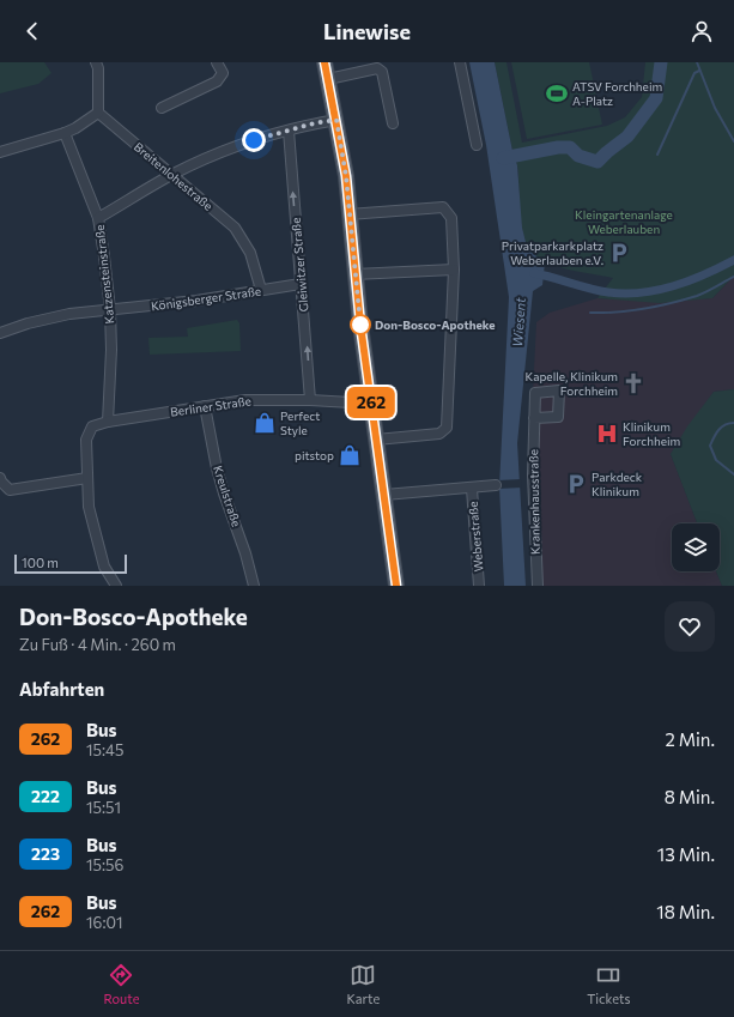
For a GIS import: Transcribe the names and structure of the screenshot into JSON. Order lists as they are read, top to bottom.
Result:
{
  "streets": {
    "street": [
      "Breitenlohestraße",
      "Gleiwitzer Straße",
      "Katzensteinstraße",
      "Königsberger Straße",
      "Berliner Straße",
      "Kreulstraße",
      "Krankenhausstraße",
      "Weberstraße"
    ]
  },
  "crossings": [
    ["Breitenlohestraße", "Königsberger Straße"],
    ["Gleiwitzer Straße", "Königsberger Straße"],
    ["Gleiwitzer Straße", "Berliner Straße"],
    ["Katzensteinstraße", "Königsberger Straße"],
    ["Katzensteinstraße", "Berliner Straße"],
    ["Berliner Straße", "Kreulstraße"]
  ],
  "one_way": ["Gleiwitzer Straße"],
  "water": ["Wiesent"],
  "parks": ["Kleingartenanlage Weberlauben"],
  "places": {
    "sports": ["ATSV Forchheim A-Platz"],
    "parking": ["Privatparkarkplatz Weberlauben e.V.", "Parkdeck Klinikum"],
    "other": ["Don-Bosco-Apotheke"],
    "church": ["Kapelle, Klinikum Forchheim"],
    "shop": ["Perfect Style", "pitstop"],
    "hospital": ["Klinikum Forchheim"]
  },
  "lines": ["bus line 262"],
  "scale_bar": "100 m",
  "page": {
    "header": "Linewise",
    "on_map": "262",
    "scale": "100 m",
    "heading": [
      ["Don-Bosco-Apotheke", "Zu Fuß · 4 Min. · 260 m"],
      "Abfahrten"
    ],
    "list": [
      {
        "mark": "262",
        "name": "Bus",
        "note": "15:45",
        "value": "2 Min."
      },
      {
        "mark": "222",
        "name": "Bus",
        "note": "15:51",
        "value": "8 Min."
      },
      {
        "mark": "223",
        "name": "Bus",
        "note": "15:56",
        "value": "13 Min."
      },
      {
        "mark": "262",
        "name": "Bus",
        "note": "16:01",
        "value": "18 Min."
      }
    ],
    "tabs": ["Route", "Karte", "Tickets"]
  }
}
